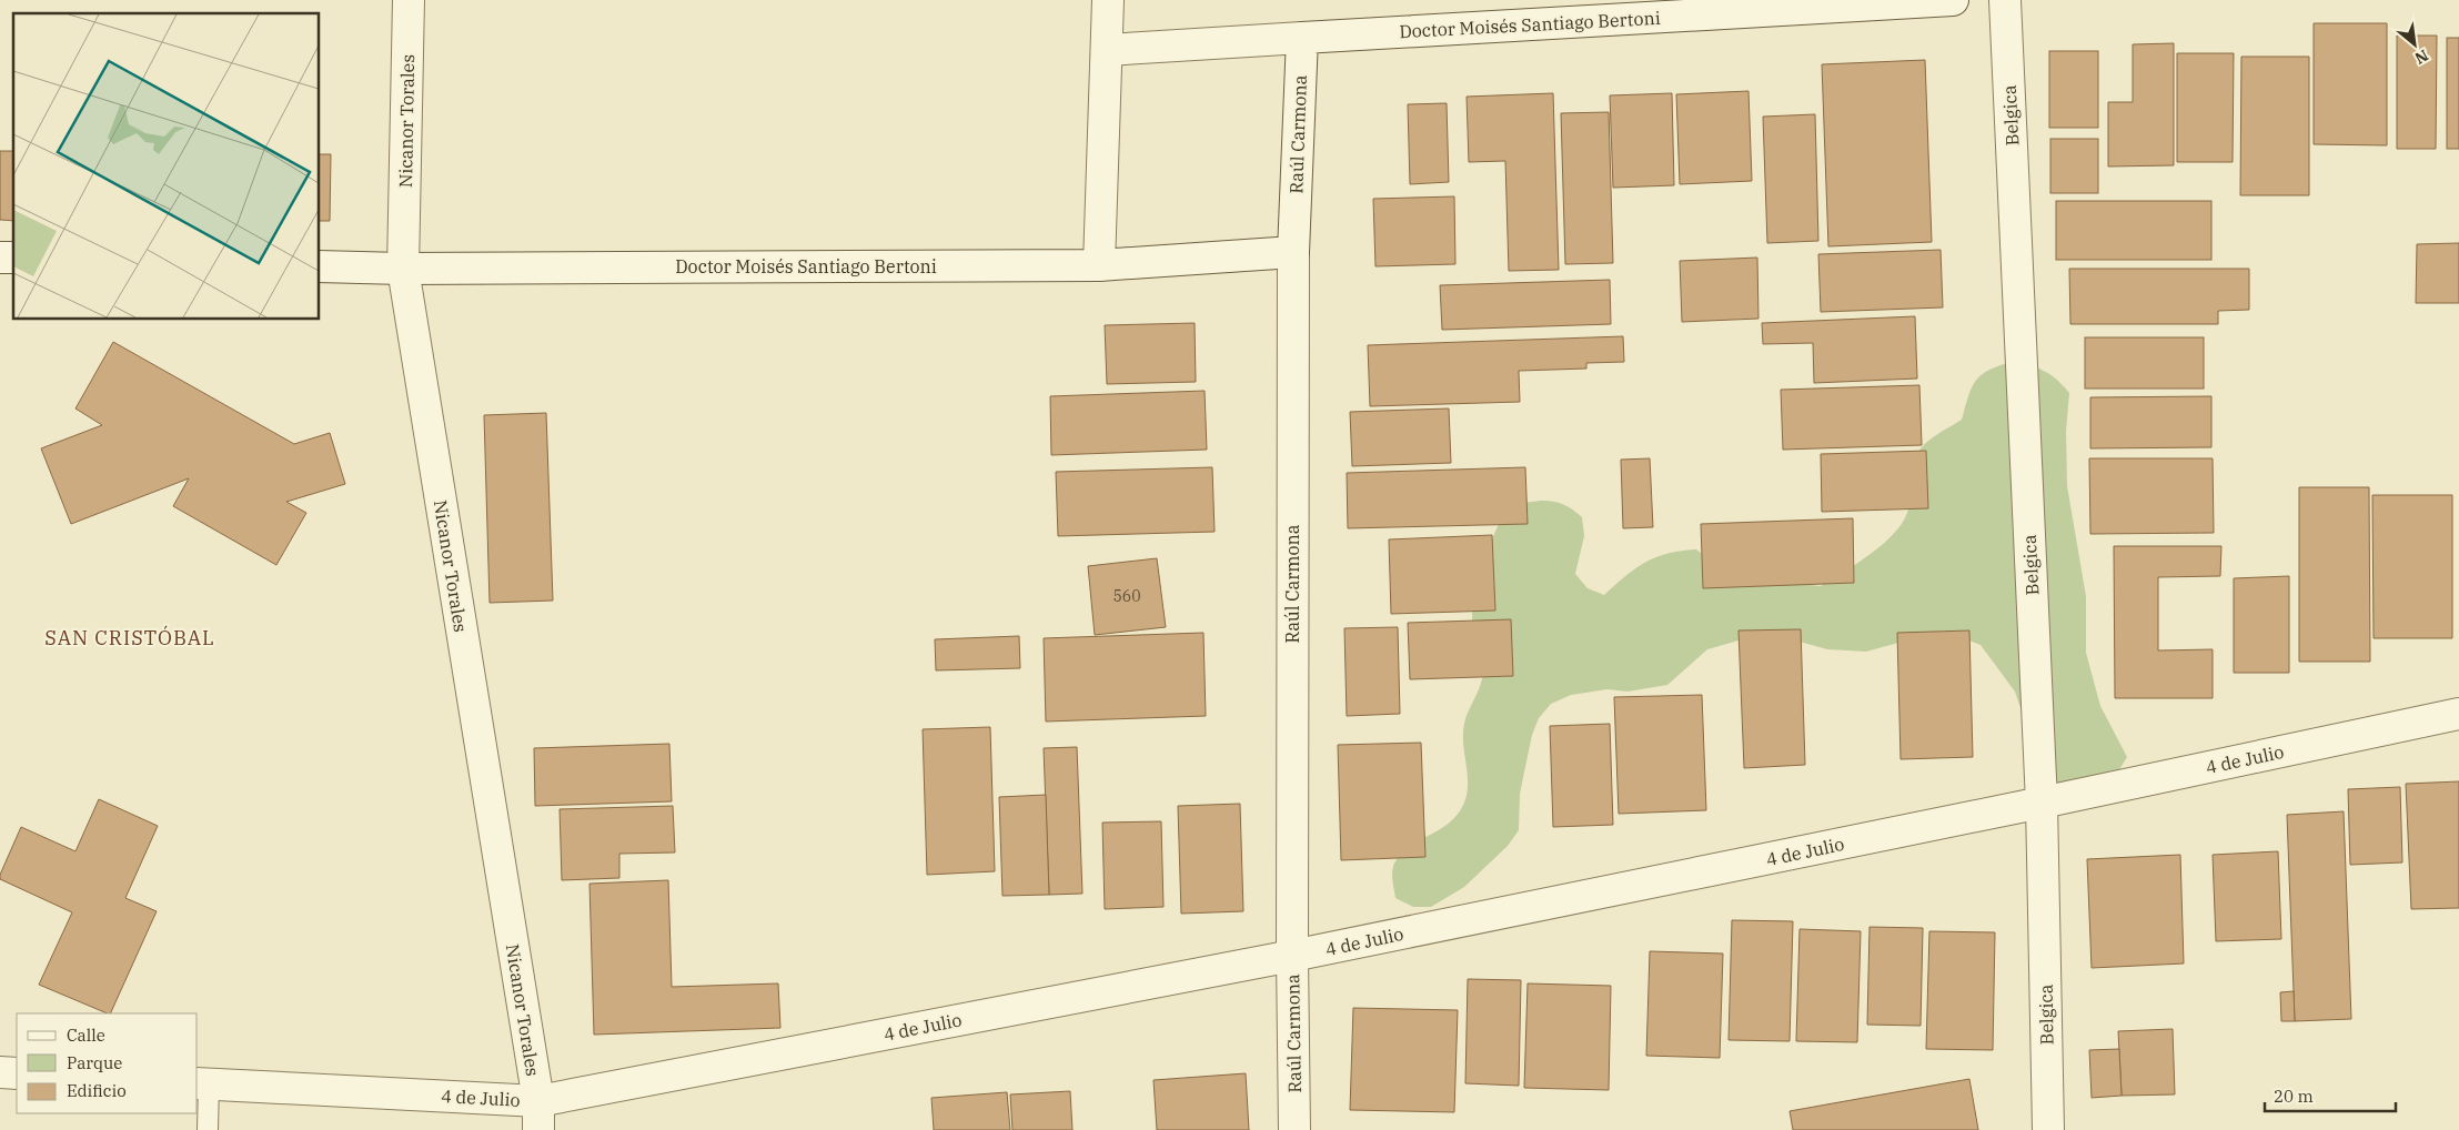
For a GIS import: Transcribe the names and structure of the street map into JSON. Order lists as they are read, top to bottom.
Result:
{
  "streets": {
    "street": [
      "Doctor Moisés Santiago Bertoni",
      "Belgica",
      "Nicanor Torales",
      "Raúl Carmona",
      "4 de Julio"
    ]
  },
  "crossings": [
    ["Doctor Moisés Santiago Bertoni", "Nicanor Torales"],
    ["Doctor Moisés Santiago Bertoni", "Raúl Carmona"],
    ["Belgica", "4 de Julio"],
    ["Nicanor Torales", "4 de Julio"],
    ["Raúl Carmona", "4 de Julio"]
  ],
  "districts": ["SAN CRISTÓBAL"],
  "house_numbers": ["560"],
  "legend": ["Calle", "Parque", "Edificio"],
  "scale_bar": "20 m",
  "north": "bottom right"
}
